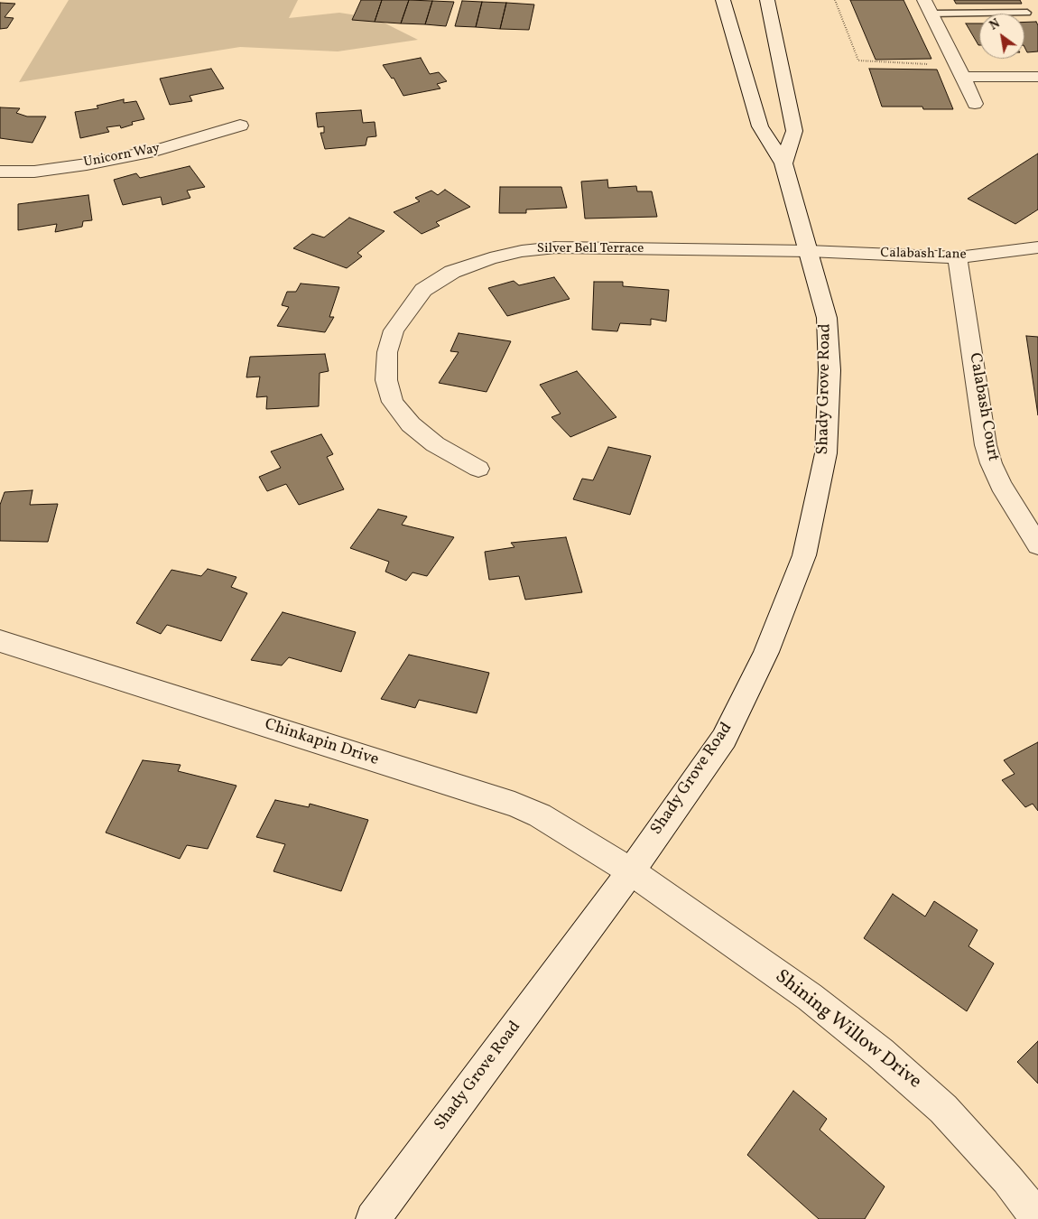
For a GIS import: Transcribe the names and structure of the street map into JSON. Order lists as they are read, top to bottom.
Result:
{
  "streets": {
    "street": [
      "Unicorn Way",
      "Silver Bell Terrace",
      "Calabash Lane",
      "Shady Grove Road",
      "Calabash Court",
      "Chinkapin Drive",
      "Shining Willow Drive"
    ]
  },
  "crossings": [
    ["Silver Bell Terrace", "Calabash Lane"],
    ["Silver Bell Terrace", "Shady Grove Road"],
    ["Calabash Lane", "Shady Grove Road"],
    ["Calabash Lane", "Calabash Court"],
    ["Shady Grove Road", "Chinkapin Drive"],
    ["Shady Grove Road", "Shining Willow Drive"],
    ["Chinkapin Drive", "Shining Willow Drive"]
  ],
  "north": "top left"
}
